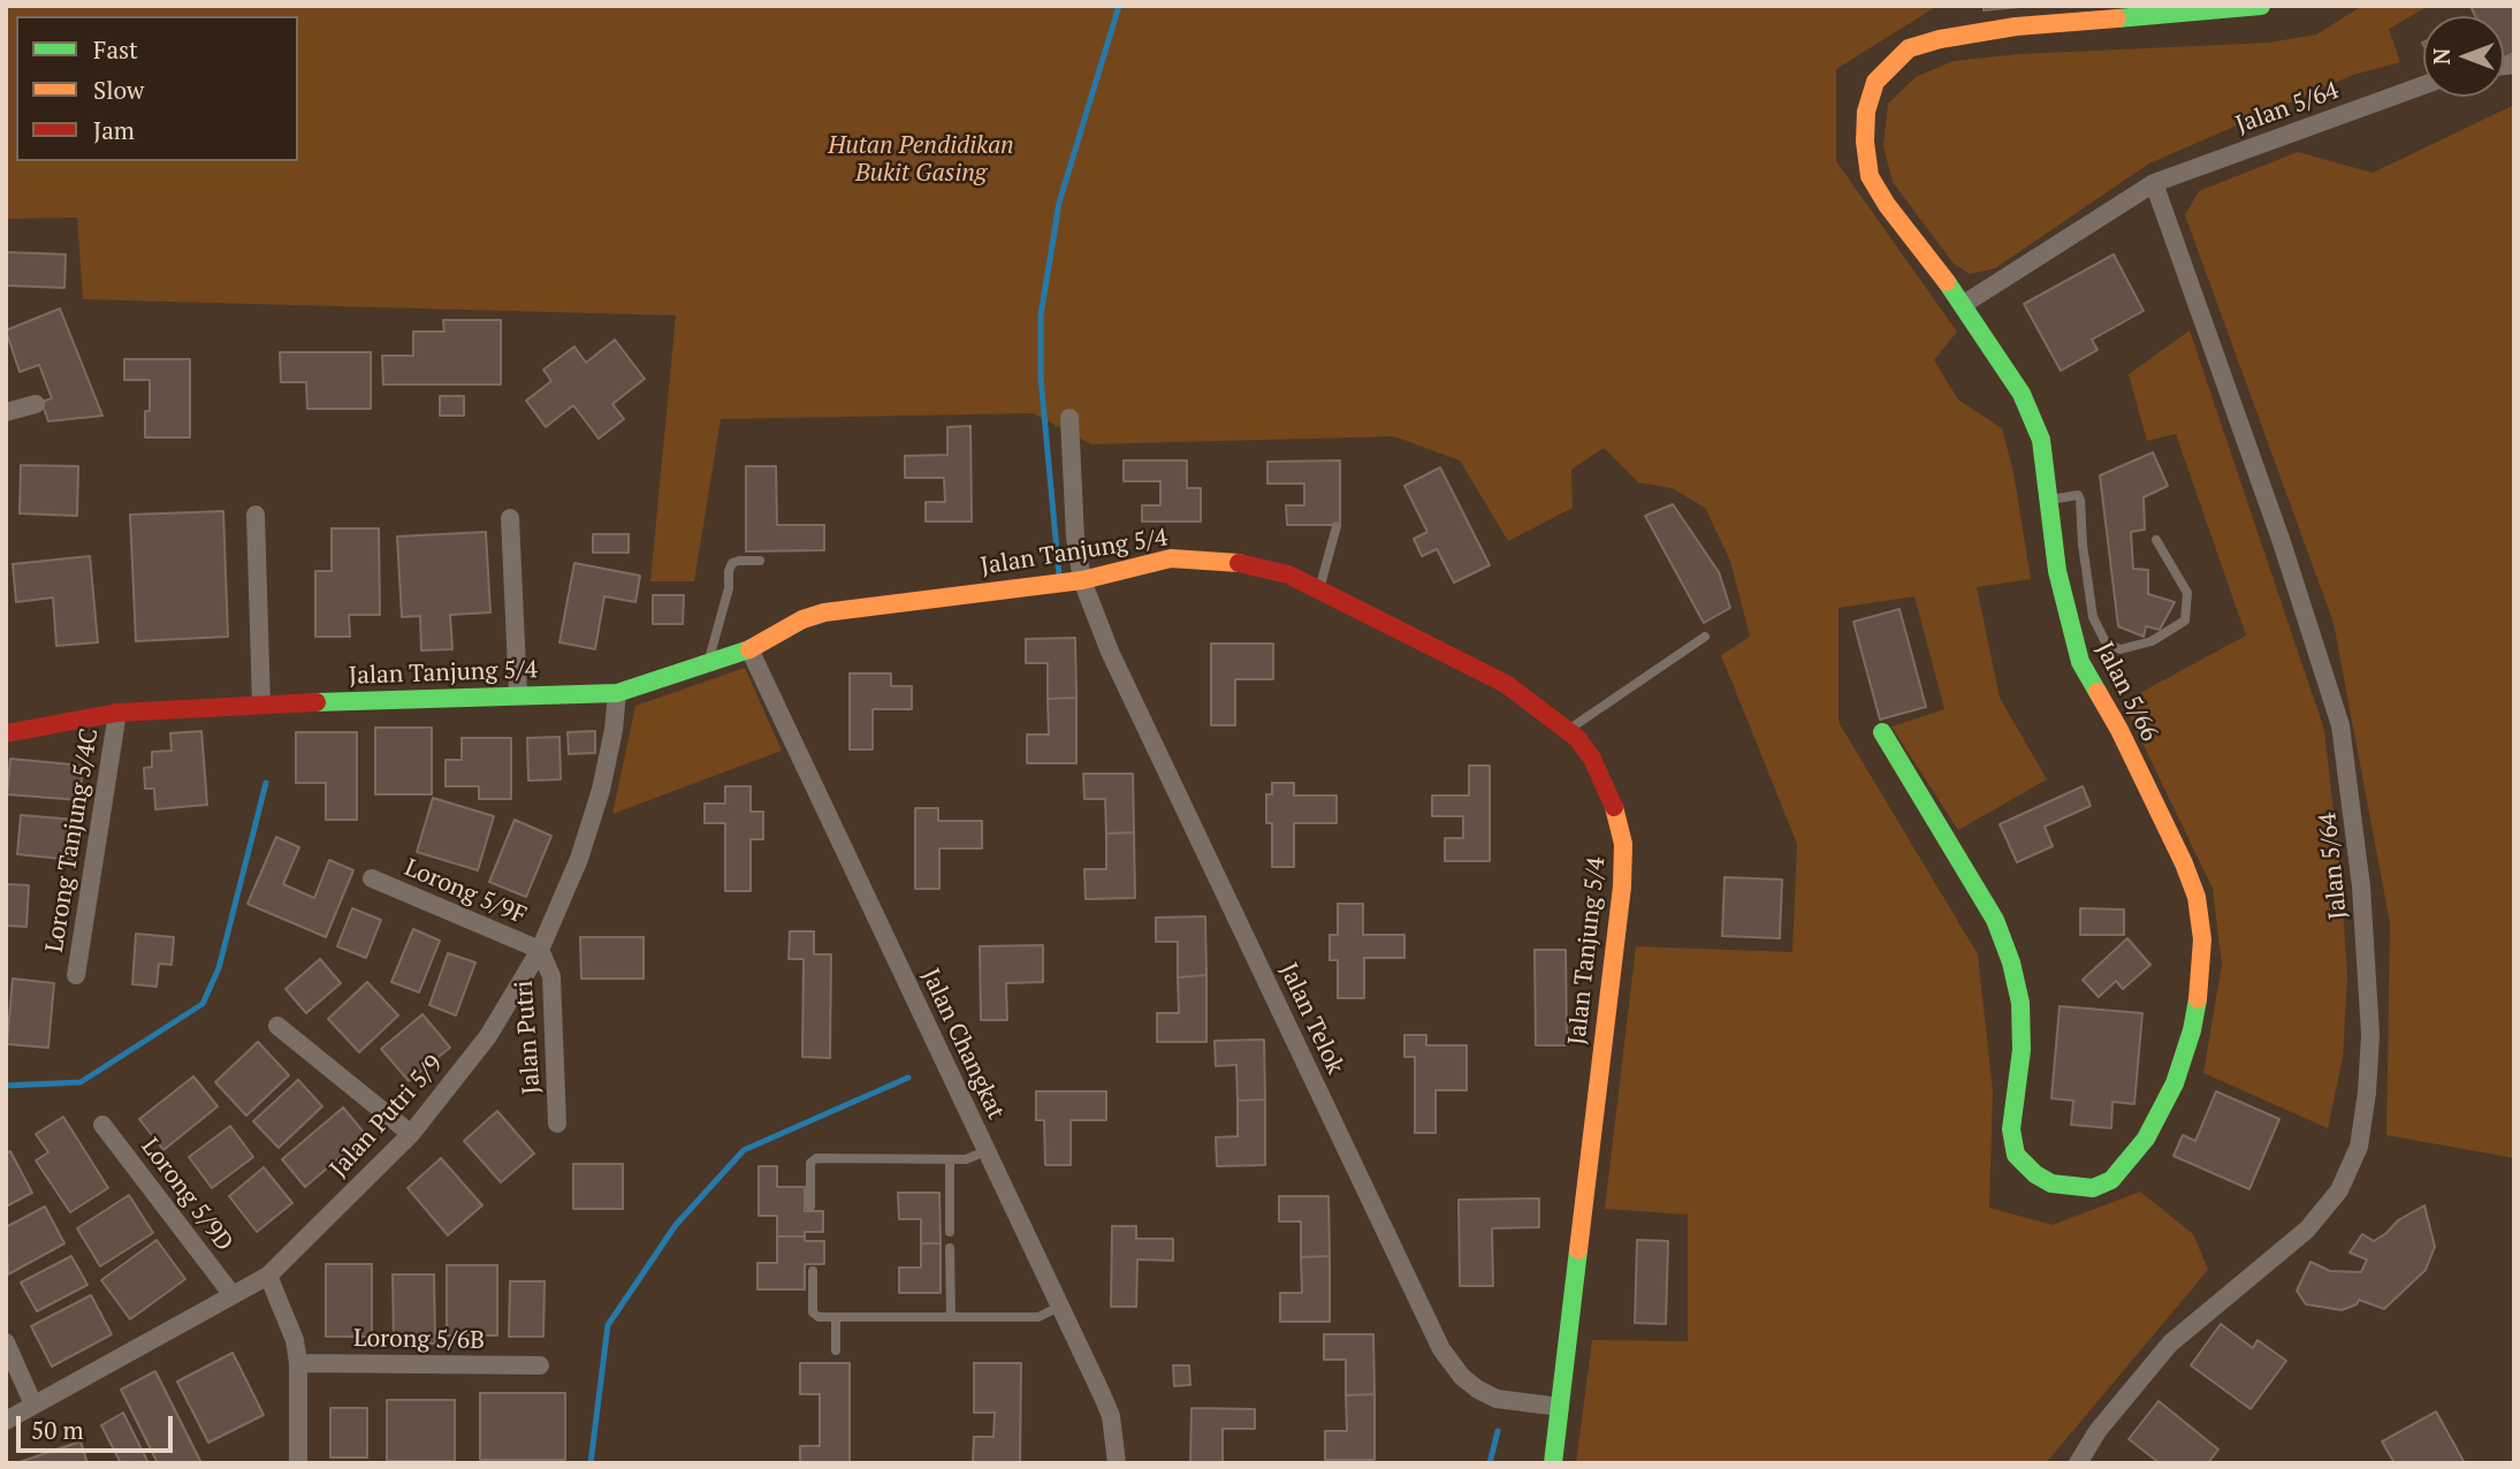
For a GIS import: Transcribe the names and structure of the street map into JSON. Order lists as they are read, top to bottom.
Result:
{
  "streets": {
    "street": [
      "Jalan 5/64",
      "Jalan Tanjung 5/4",
      "Jalan 5/66",
      "Lorong Tanjung 5/4C",
      "Lorong 5/9F",
      "Jalan Telok",
      "Jalan Putri",
      "Jalan Changkat",
      "Jalan Putri 5/9",
      "Lorong 5/9D",
      "Lorong 5/6B"
    ]
  },
  "crossings": [
    ["Jalan 5/64", "Jalan 5/66"],
    ["Jalan Tanjung 5/4", "Lorong Tanjung 5/4C"],
    ["Jalan Tanjung 5/4", "Jalan Telok"],
    ["Jalan Tanjung 5/4", "Jalan Changkat"],
    ["Jalan Tanjung 5/4", "Jalan Putri 5/9"],
    ["Lorong 5/9F", "Jalan Putri"],
    ["Lorong 5/9F", "Jalan Putri 5/9"],
    ["Jalan Putri", "Jalan Putri 5/9"],
    ["Jalan Putri 5/9", "Lorong 5/9D"]
  ],
  "parks": ["Hutan Pendidikan Bukit Gasing"],
  "legend": ["Fast", "Slow", "Jam"],
  "scale_bar": "50 m",
  "north": "left"
}
